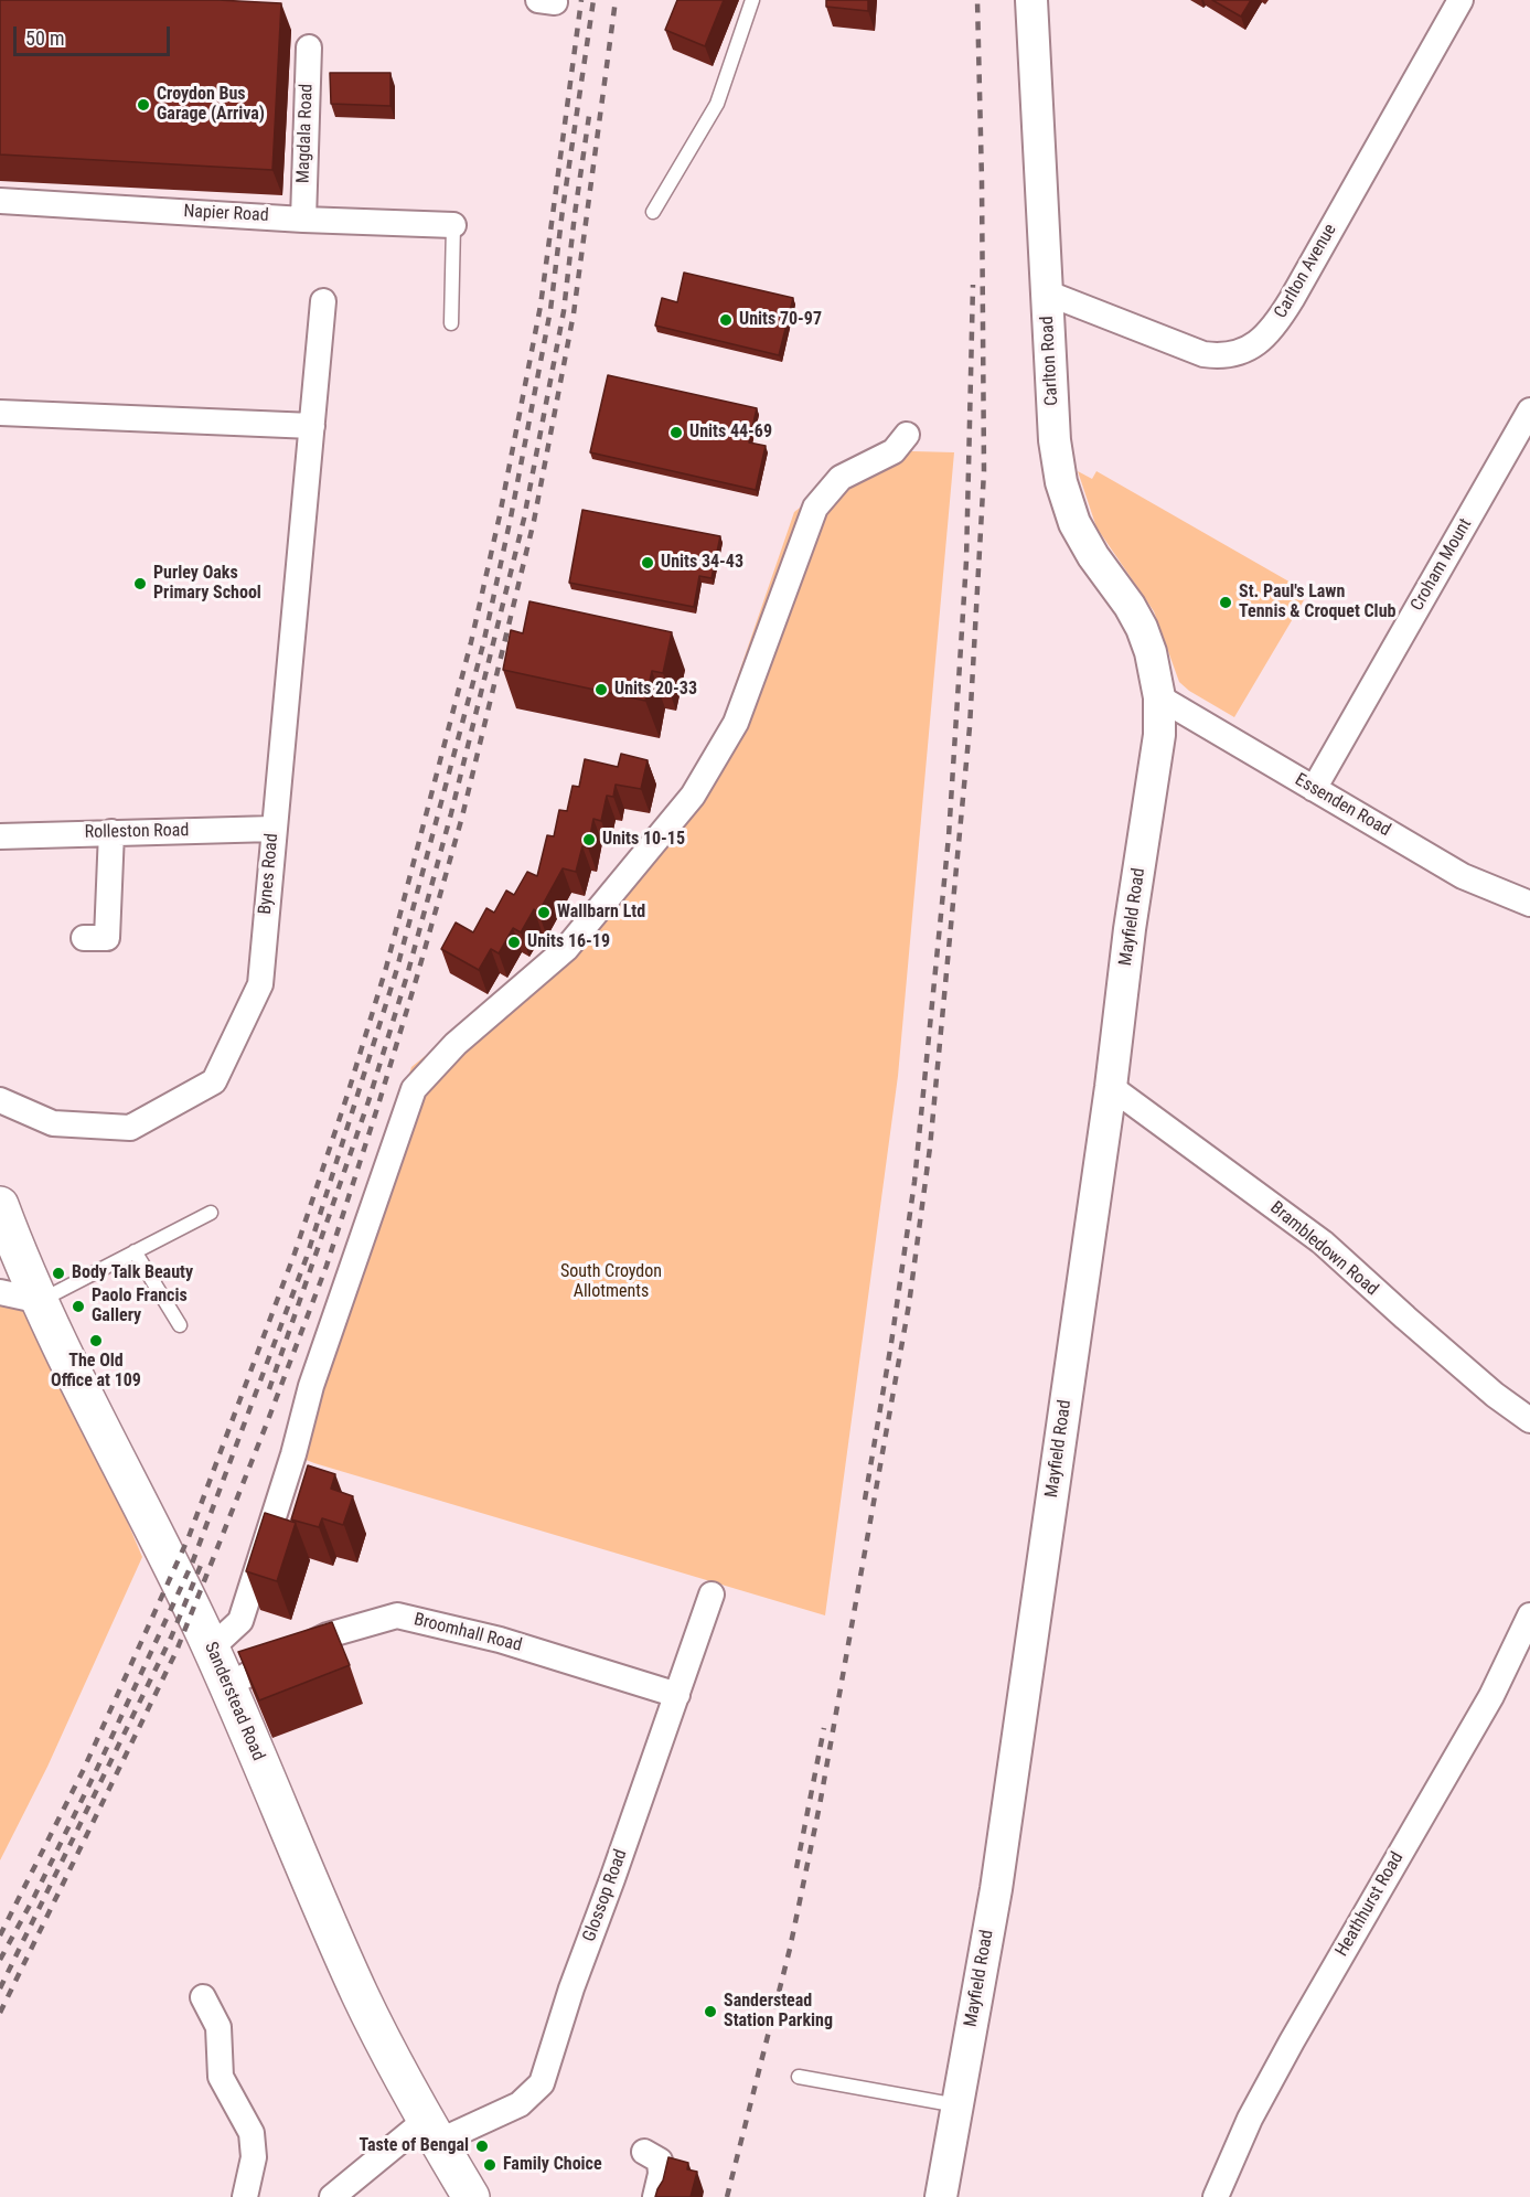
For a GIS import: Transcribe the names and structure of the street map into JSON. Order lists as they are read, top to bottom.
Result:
{
  "streets": {
    "main road": ["Sanderstead Road"],
    "street": [
      "Magdala Road",
      "Napier Road",
      "Carlton Avenue",
      "Carlton Road",
      "Croham Mount",
      "Essenden Road",
      "Rolleston Road",
      "Bynes Road",
      "Mayfield Road",
      "Brambledown Road",
      "Broomhall Road",
      "Glossop Road",
      "Heathhurst Road"
    ]
  },
  "crossings": [
    ["Magdala Road", "Napier Road"],
    ["Carlton Avenue", "Carlton Road"],
    ["Carlton Road", "Essenden Road"],
    ["Carlton Road", "Mayfield Road"],
    ["Croham Mount", "Essenden Road"],
    ["Essenden Road", "Mayfield Road"],
    ["Rolleston Road", "Bynes Road"],
    ["Mayfield Road", "Brambledown Road"],
    ["Broomhall Road", "Sanderstead Road"],
    ["Broomhall Road", "Glossop Road"],
    ["Sanderstead Road", "Glossop Road"]
  ],
  "parks": ["South Croydon Allotments"],
  "places": [
    "Croydon Bus Garage (Arriva)",
    "Units 70-97",
    "Units 44-69",
    "Units 34-43",
    "Purley Oaks Primary School",
    "St. Paul's Lawn Tennis & Croquet Club",
    "Units 20-33",
    "Units 10-15",
    "Wallbarn Ltd",
    "Units 16-19",
    "Body Talk Beauty",
    "Paolo Francis Gallery",
    "The Old Office at 109",
    "Sanderstead Station Parking",
    "Taste of Bengal",
    "Family Choice"
  ],
  "scale_bar": "50 m"
}
